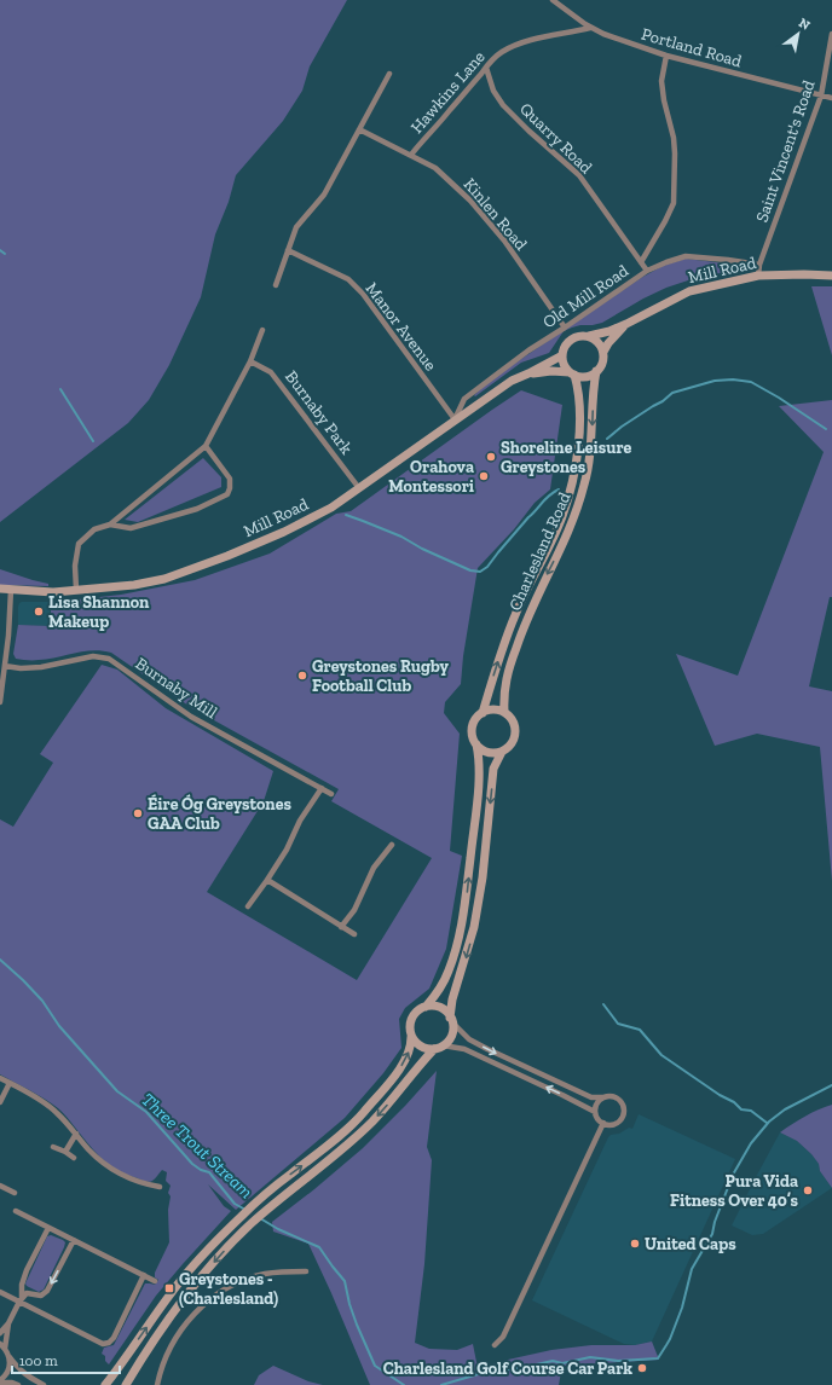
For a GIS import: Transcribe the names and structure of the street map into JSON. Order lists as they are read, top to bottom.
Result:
{
  "streets": {
    "main road": ["Mill Road", "Charlesland Road"],
    "street": [
      "Portland Road",
      "Hawkins Lane",
      "Quarry Road",
      "Saint Vincent's Road",
      "Kinlen Road",
      "Old Mill Road",
      "Manor Avenue",
      "Burnaby Park",
      "Burnaby Mill"
    ]
  },
  "crossings": [
    ["Portland Road", "Hawkins Lane"],
    ["Portland Road", "Saint Vincent's Road"],
    ["Hawkins Lane", "Quarry Road"],
    ["Hawkins Lane", "Kinlen Road"],
    ["Quarry Road", "Old Mill Road"],
    ["Saint Vincent's Road", "Mill Road"],
    ["Saint Vincent's Road", "Old Mill Road"],
    ["Kinlen Road", "Old Mill Road"],
    ["Mill Road", "Old Mill Road"],
    ["Mill Road", "Manor Avenue"],
    ["Mill Road", "Burnaby Park"],
    ["Mill Road", "Charlesland Road"],
    ["Old Mill Road", "Manor Avenue"]
  ],
  "water": ["Three Trout Stream"],
  "places": {
    "other": [
      "Shoreline Leisure Greystones",
      "Orahova Montessori",
      "Lisa Shannon Makeup",
      "Greystones Rugby Football Club",
      "Éire Óg Greystones GAA Club",
      "Pura Vida Fitness Over 40’s",
      "United Caps",
      "Charlesland Golf Course Car Park"
    ],
    "transit": ["Greystones - (Charlesland)"]
  },
  "scale_bar": "100 m",
  "north": "top right"
}
